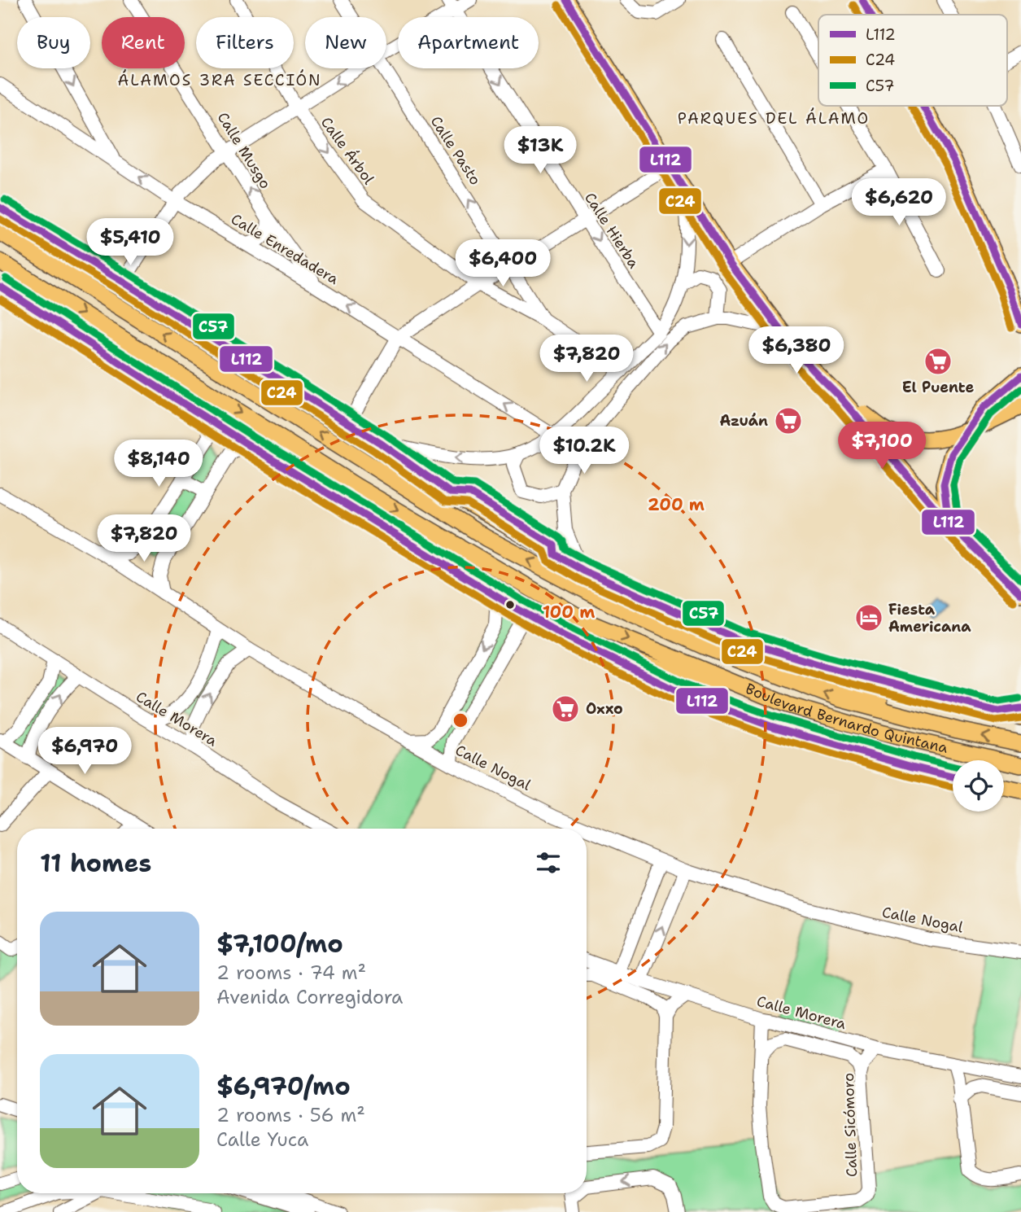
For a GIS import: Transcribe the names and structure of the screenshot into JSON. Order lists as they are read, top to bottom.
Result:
{
  "streets": {
    "main road": ["Boulevard Bernardo Quintana"],
    "street": [
      "Calle Musgo",
      "Calle Árbol",
      "Calle Pasto",
      "Calle Hierba",
      "Calle Enredadera",
      "Calle Morera",
      "Calle Nogal",
      "Calle Sicómoro"
    ]
  },
  "crossings": [
    ["Calle Musgo", "Calle Enredadera"],
    ["Calle Árbol", "Calle Pasto"],
    ["Calle Morera", "Calle Sicómoro"]
  ],
  "one_way": [
    "Calle Árbol",
    "Calle Pasto",
    "Calle Hierba",
    "Calle Enredadera"
  ],
  "districts": ["ÁLAMOS 3RA SECCIÓN", "PARQUES DEL ÁLAMO"],
  "places": {
    "supermarket": ["El Puente", "Azuán", "Oxxo"],
    "hotel": ["Fiesta Americana"]
  },
  "lines": ["transit line L112", "transit line C24", "transit line C57"],
  "legend": ["L112", "C24", "C57"],
  "page": {
    "chip": [
      "Buy",
      "Rent",
      "Filters",
      "New",
      "Apartment"
    ],
    "price": [
      "$13K",
      "$6,620",
      "$5,410",
      "$6,400",
      "$6,380",
      "$7,820",
      "$7,100",
      "$10.2K",
      "$8,140",
      "$7,820",
      "$6,970"
    ],
    "heading": "11 homes",
    "list": [
      {
        "name": "$7,100/mo",
        "note": "2 rooms · 74 m² · Avenida Corregidora"
      },
      {
        "name": "$6,970/mo",
        "note": "2 rooms · 56 m² · Calle Yuca"
      }
    ]
  },
  "rings": ["200 m", "100 m"]
}
